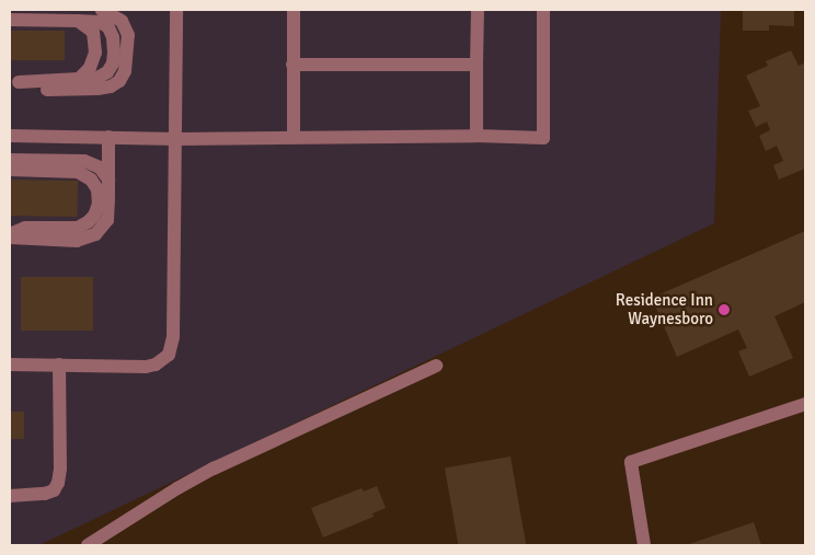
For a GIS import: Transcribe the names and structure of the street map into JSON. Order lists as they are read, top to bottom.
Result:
{
  "places": ["Residence Inn Waynesboro"]
}
